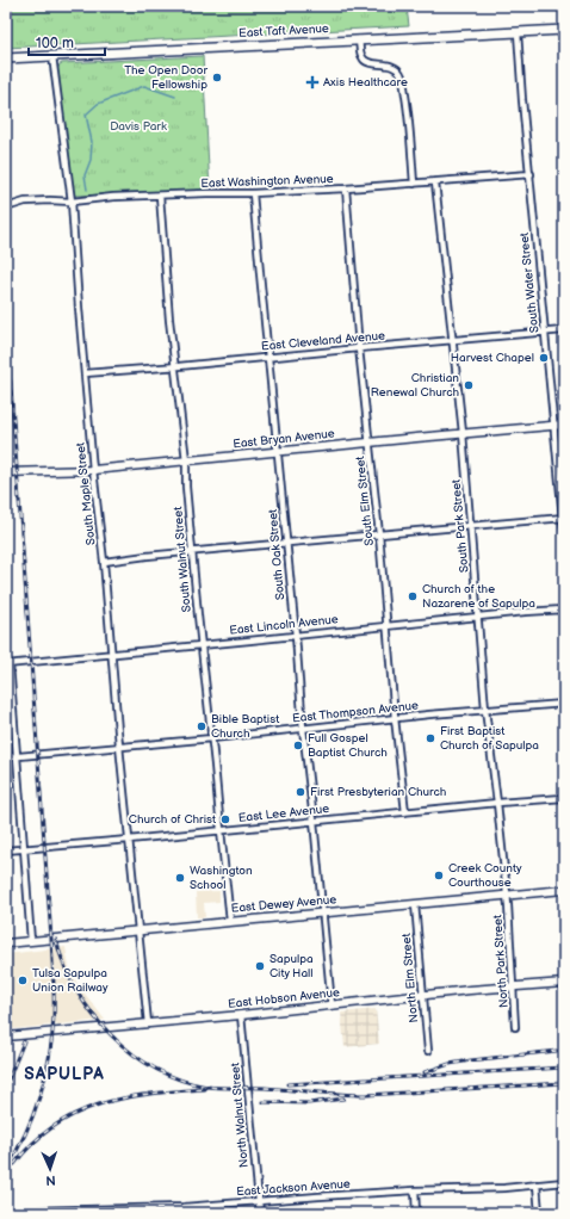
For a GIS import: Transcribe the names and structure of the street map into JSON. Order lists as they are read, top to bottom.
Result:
{
  "streets": {
    "main road": ["East Taft Avenue"],
    "street": [
      "East Washington Avenue",
      "South Water Street",
      "East Cleveland Avenue",
      "East Bryan Avenue",
      "South Maple Street",
      "South Elm Street",
      "South Park Street",
      "South Oak Street",
      "South Walnut Street",
      "East Lincoln Avenue",
      "East Thompson Avenue",
      "East Lee Avenue",
      "East Dewey Avenue",
      "North Park Street",
      "North Elm Street",
      "East Hobson Avenue",
      "North Walnut Street",
      "East Jackson Avenue"
    ]
  },
  "crossings": [
    ["East Taft Avenue", "South Water Street"],
    ["East Taft Avenue", "South Maple Street"],
    ["East Washington Avenue", "South Water Street"],
    ["East Washington Avenue", "South Maple Street"],
    ["East Washington Avenue", "South Elm Street"],
    ["East Washington Avenue", "South Park Street"],
    ["East Washington Avenue", "South Oak Street"],
    ["East Washington Avenue", "South Walnut Street"],
    ["South Water Street", "East Cleveland Avenue"],
    ["South Water Street", "East Bryan Avenue"],
    ["East Cleveland Avenue", "South Maple Street"],
    ["East Cleveland Avenue", "South Elm Street"],
    ["East Cleveland Avenue", "South Park Street"],
    ["East Cleveland Avenue", "South Oak Street"],
    ["East Cleveland Avenue", "South Walnut Street"],
    ["East Bryan Avenue", "South Maple Street"],
    ["East Bryan Avenue", "South Elm Street"],
    ["East Bryan Avenue", "South Park Street"],
    ["East Bryan Avenue", "South Oak Street"],
    ["East Bryan Avenue", "South Walnut Street"],
    ["South Maple Street", "East Lincoln Avenue"],
    ["South Maple Street", "East Thompson Avenue"],
    ["South Maple Street", "East Lee Avenue"],
    ["South Maple Street", "East Dewey Avenue"],
    ["South Maple Street", "East Hobson Avenue"],
    ["South Elm Street", "East Lincoln Avenue"],
    ["South Elm Street", "East Thompson Avenue"],
    ["South Elm Street", "East Lee Avenue"],
    ["South Park Street", "East Lincoln Avenue"],
    ["South Park Street", "East Thompson Avenue"],
    ["South Park Street", "East Lee Avenue"],
    ["South Park Street", "East Dewey Avenue"],
    ["South Park Street", "North Park Street"],
    ["South Oak Street", "East Lincoln Avenue"],
    ["South Oak Street", "East Thompson Avenue"],
    ["South Oak Street", "East Lee Avenue"],
    ["South Oak Street", "East Dewey Avenue"],
    ["South Oak Street", "East Hobson Avenue"],
    ["South Walnut Street", "East Lincoln Avenue"],
    ["South Walnut Street", "East Thompson Avenue"],
    ["South Walnut Street", "East Lee Avenue"],
    ["South Walnut Street", "East Dewey Avenue"],
    ["East Dewey Avenue", "North Park Street"],
    ["East Dewey Avenue", "North Elm Street"],
    ["North Park Street", "East Hobson Avenue"],
    ["North Elm Street", "East Hobson Avenue"],
    ["East Hobson Avenue", "North Walnut Street"],
    ["North Walnut Street", "East Jackson Avenue"]
  ],
  "districts": ["SAPULPA"],
  "parks": ["Davis Park"],
  "places": {
    "other": [
      "The Open Door Fellowship",
      "Harvest Chapel",
      "Christian Renewal Church",
      "Church of the Nazarene of Sapulpa",
      "Bible Baptist Church",
      "First Baptist Church of Sapulpa",
      "Full Gospel Baptist Church",
      "First Presbyterian Church",
      "Church of Christ",
      "Creek County Courthouse",
      "Washington School",
      "Sapulpa City Hall",
      "Tulsa Sapulpa Union Railway"
    ],
    "health": ["Axis Healthcare"]
  },
  "scale_bar": "100 m",
  "north": "bottom"
}
